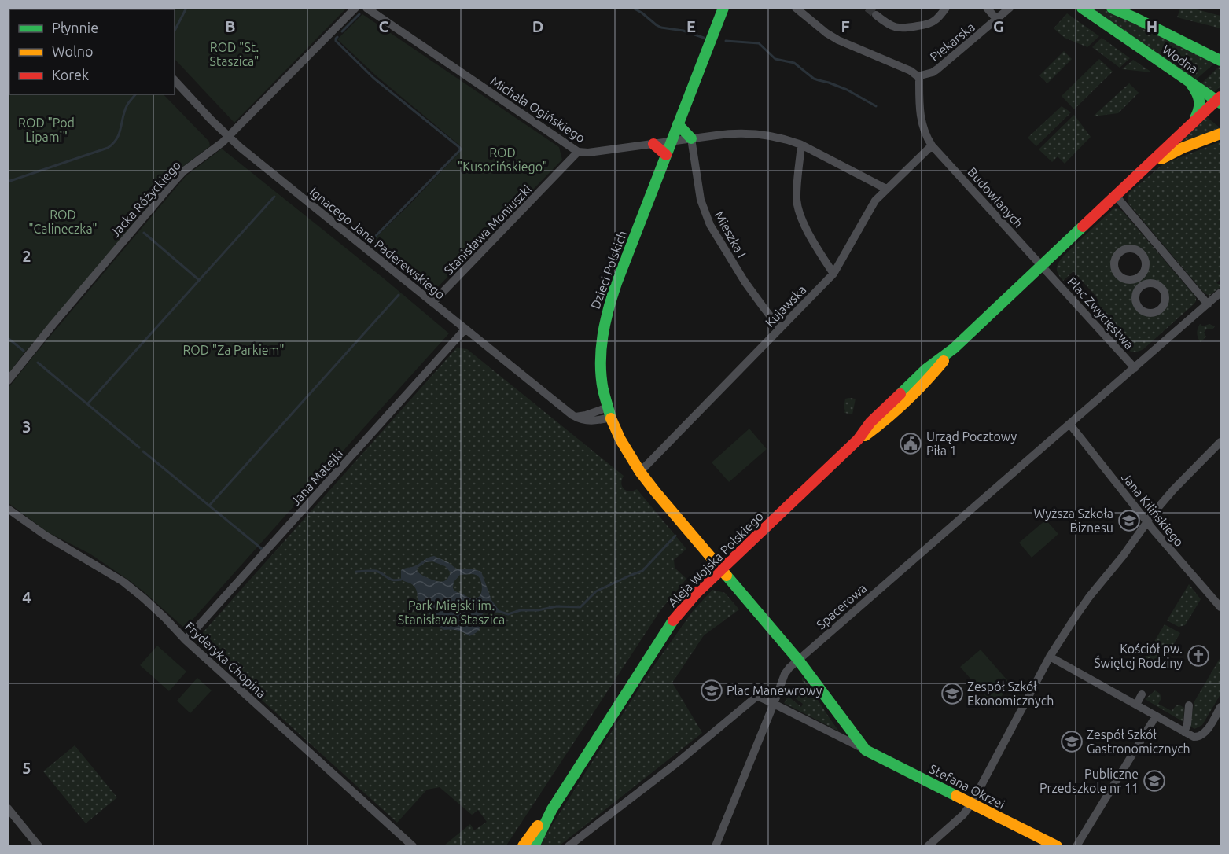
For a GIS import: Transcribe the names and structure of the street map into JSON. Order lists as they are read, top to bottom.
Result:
{
  "streets": {
    "street": [
      "Piekarska",
      "Wodna",
      "Michała Ogińskiego",
      "Budowlanych",
      "Jacka Różyckiego",
      "Stanisława Moniuszki",
      "Mieszka I",
      "Ignacego Jana Paderewskiego",
      "Dzieci Polskich",
      "Kujawska",
      "Plac Zwycięstwa",
      "Jana Matejki",
      "Jana Kilińskiego",
      "Aleja Wojska Polskiego",
      "Spacerowa",
      "Fryderyka Chopina",
      "Stefana Okrzei"
    ]
  },
  "crossings": [
    ["Michała Ogińskiego", "Stanisława Moniuszki"],
    ["Michała Ogińskiego", "Mieszka I"],
    ["Michała Ogińskiego", "Dzieci Polskich"],
    ["Michała Ogińskiego", "Kujawska"],
    ["Budowlanych", "Kujawska"],
    ["Budowlanych", "Plac Zwycięstwa"],
    ["Budowlanych", "Aleja Wojska Polskiego"],
    ["Jacka Różyckiego", "Ignacego Jana Paderewskiego"],
    ["Stanisława Moniuszki", "Ignacego Jana Paderewskiego"],
    ["Mieszka I", "Kujawska"],
    ["Ignacego Jana Paderewskiego", "Dzieci Polskich"],
    ["Ignacego Jana Paderewskiego", "Jana Matejki"],
    ["Dzieci Polskich", "Kujawska"],
    ["Dzieci Polskich", "Aleja Wojska Polskiego"],
    ["Dzieci Polskich", "Spacerowa"],
    ["Dzieci Polskich", "Stefana Okrzei"],
    ["Plac Zwycięstwa", "Aleja Wojska Polskiego"],
    ["Plac Zwycięstwa", "Spacerowa"],
    ["Jana Matejki", "Fryderyka Chopina"],
    ["Jana Kilińskiego", "Spacerowa"],
    ["Spacerowa", "Stefana Okrzei"]
  ],
  "parks": [
    "ROD \"St. Staszica\"",
    "ROD \"Pod Lipami\"",
    "ROD \"Kusocińskiego\"",
    "ROD \"Calineczka\"",
    "ROD \"Za Parkiem\"",
    "Park Miejski im. Stanisława Staszica"
  ],
  "places": {
    "public building": ["Urząd Pocztowy Piła 1"],
    "school or university": [
      "Wyższa Szkoła Biznesu",
      "Plac Manewrowy",
      "Zespół Szkół Ekonomicznych",
      "Zespół Szkół Gastronomicznych",
      "Publiczne Przedszkole nr 11"
    ],
    "church": ["Kościół pw. Świętej Rodziny"]
  },
  "legend": ["Płynnie", "Wolno", "Korek"],
  "grid": {
    "columns": [
      "B",
      "C",
      "D",
      "E",
      "F",
      "G",
      "H"
    ],
    "rows": [
      "2",
      "3",
      "4",
      "5"
    ]
  }
}
